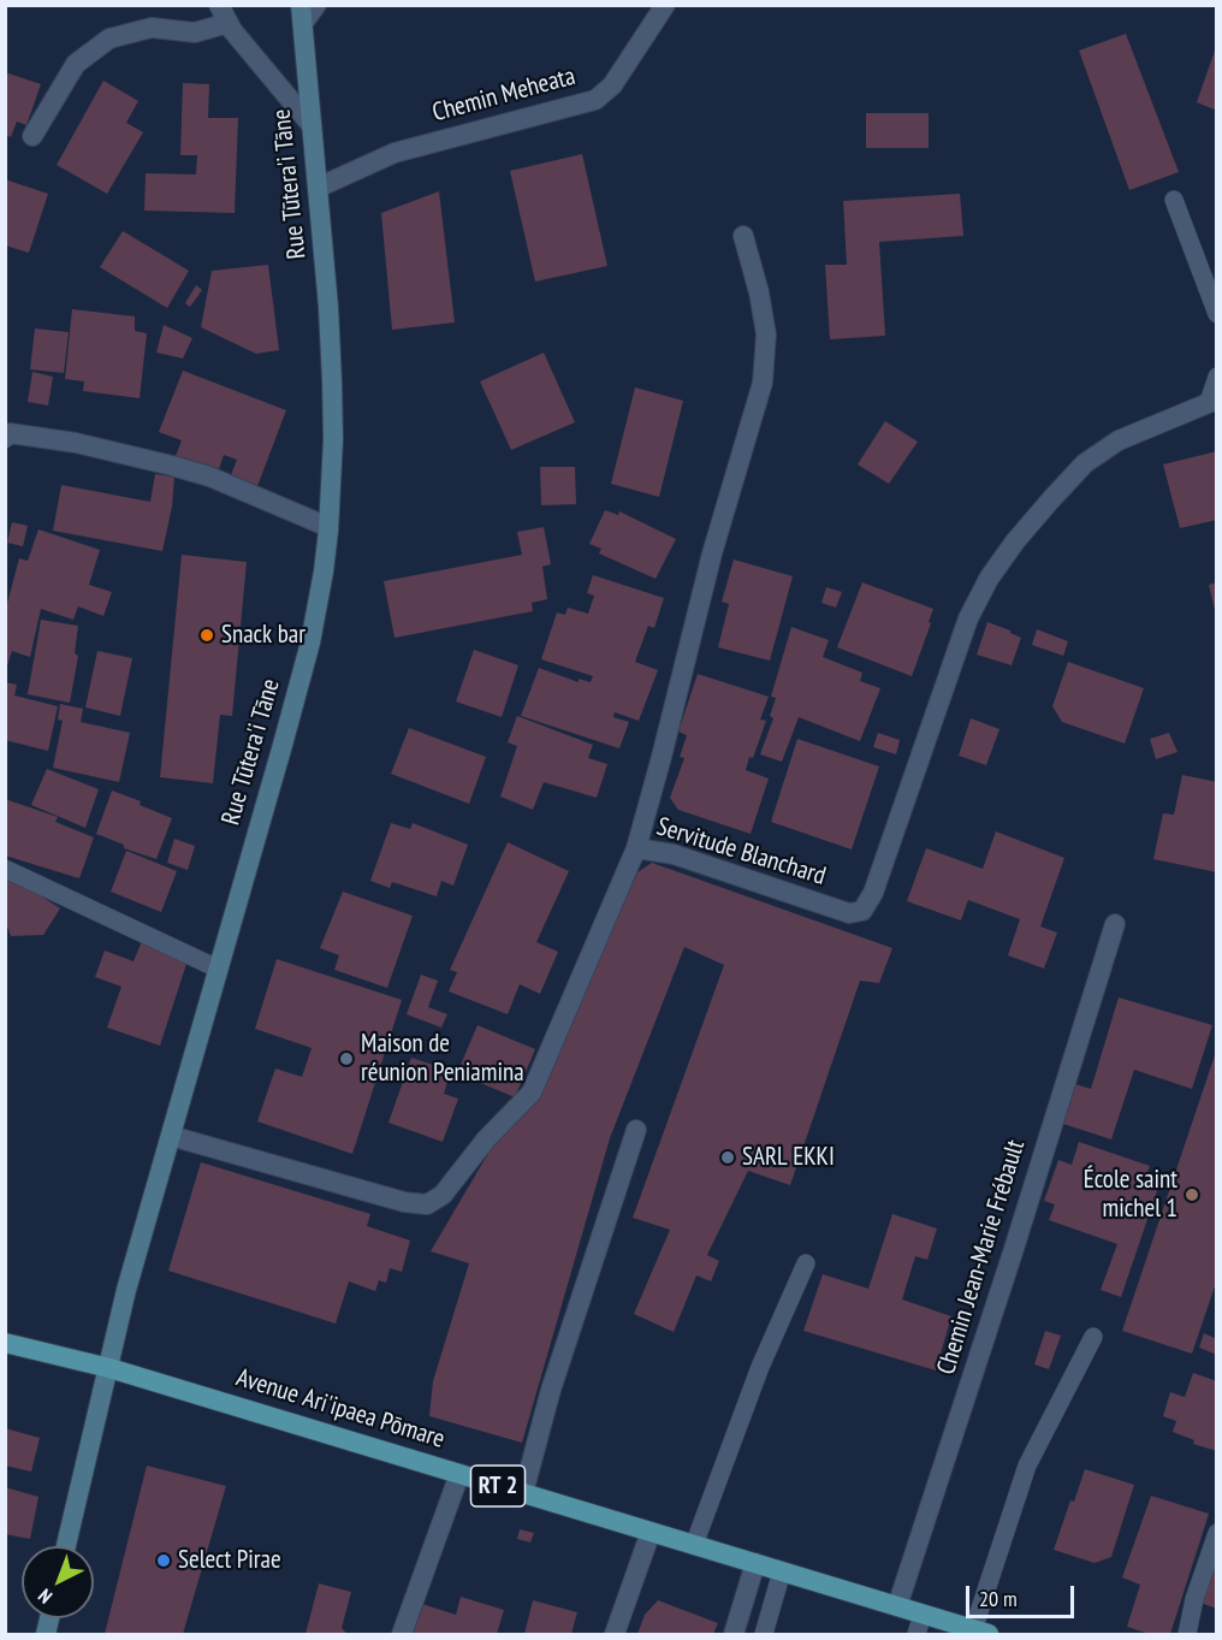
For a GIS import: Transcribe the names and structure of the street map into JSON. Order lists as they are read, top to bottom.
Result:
{
  "streets": {
    "main road": ["Rue Tūtera'i Tāne", "Avenue Ari'ipaea Pōmare", "RT 2"],
    "street": ["Chemin Meheata", "Servitude Blanchard", "Chemin Jean-Marie Frébault"]
  },
  "crossings": [
    ["Chemin Meheata", "Rue Tūtera'i Tāne"],
    ["Rue Tūtera'i Tāne", "Servitude Blanchard"],
    ["Rue Tūtera'i Tāne", "Avenue Ari'ipaea Pōmare"],
    ["Chemin Jean-Marie Frébault", "Avenue Ari'ipaea Pōmare"]
  ],
  "places": [
    "Snack bar",
    "Maison de réunion Peniamina",
    "SARL EKKI",
    "École saint michel 1",
    "Select Pirae"
  ],
  "scale_bar": "20 m",
  "north": "bottom left"
}
